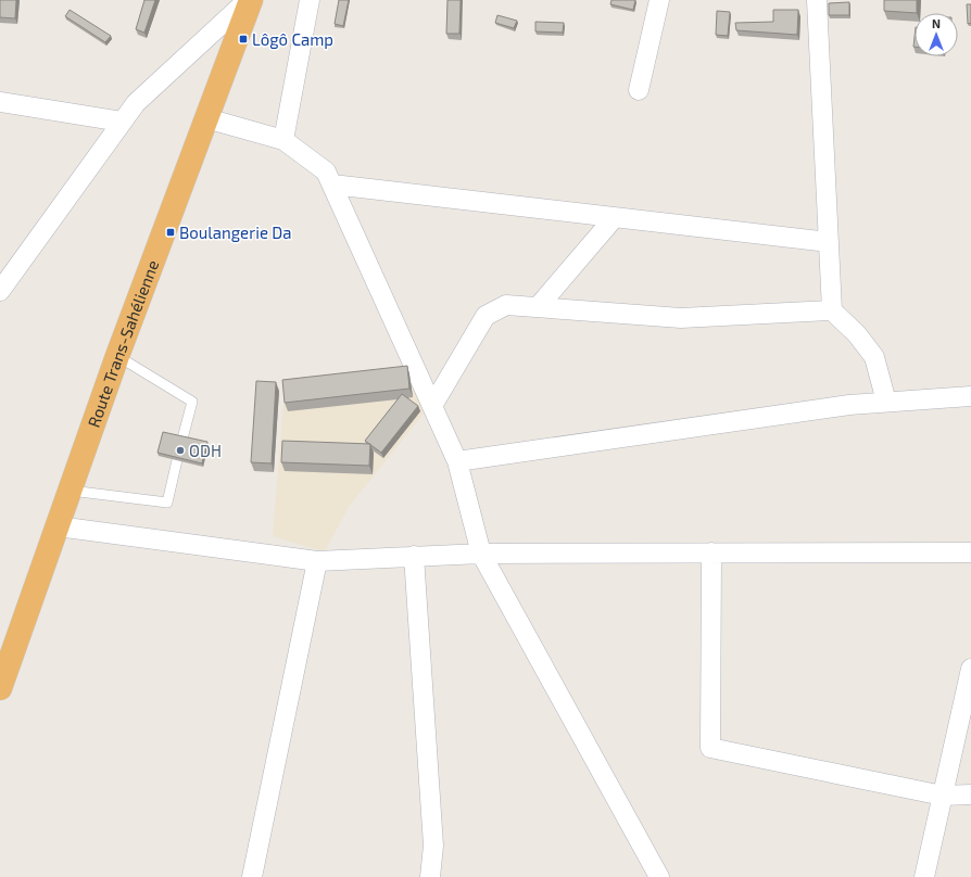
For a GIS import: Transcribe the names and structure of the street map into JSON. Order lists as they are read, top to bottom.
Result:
{
  "streets": {
    "highway": ["Route Trans-Sahélienne"]
  },
  "places": {
    "transit": ["Lôgô Camp", "Boulangerie Da"],
    "other": ["ODH"]
  },
  "north": "top"
}
